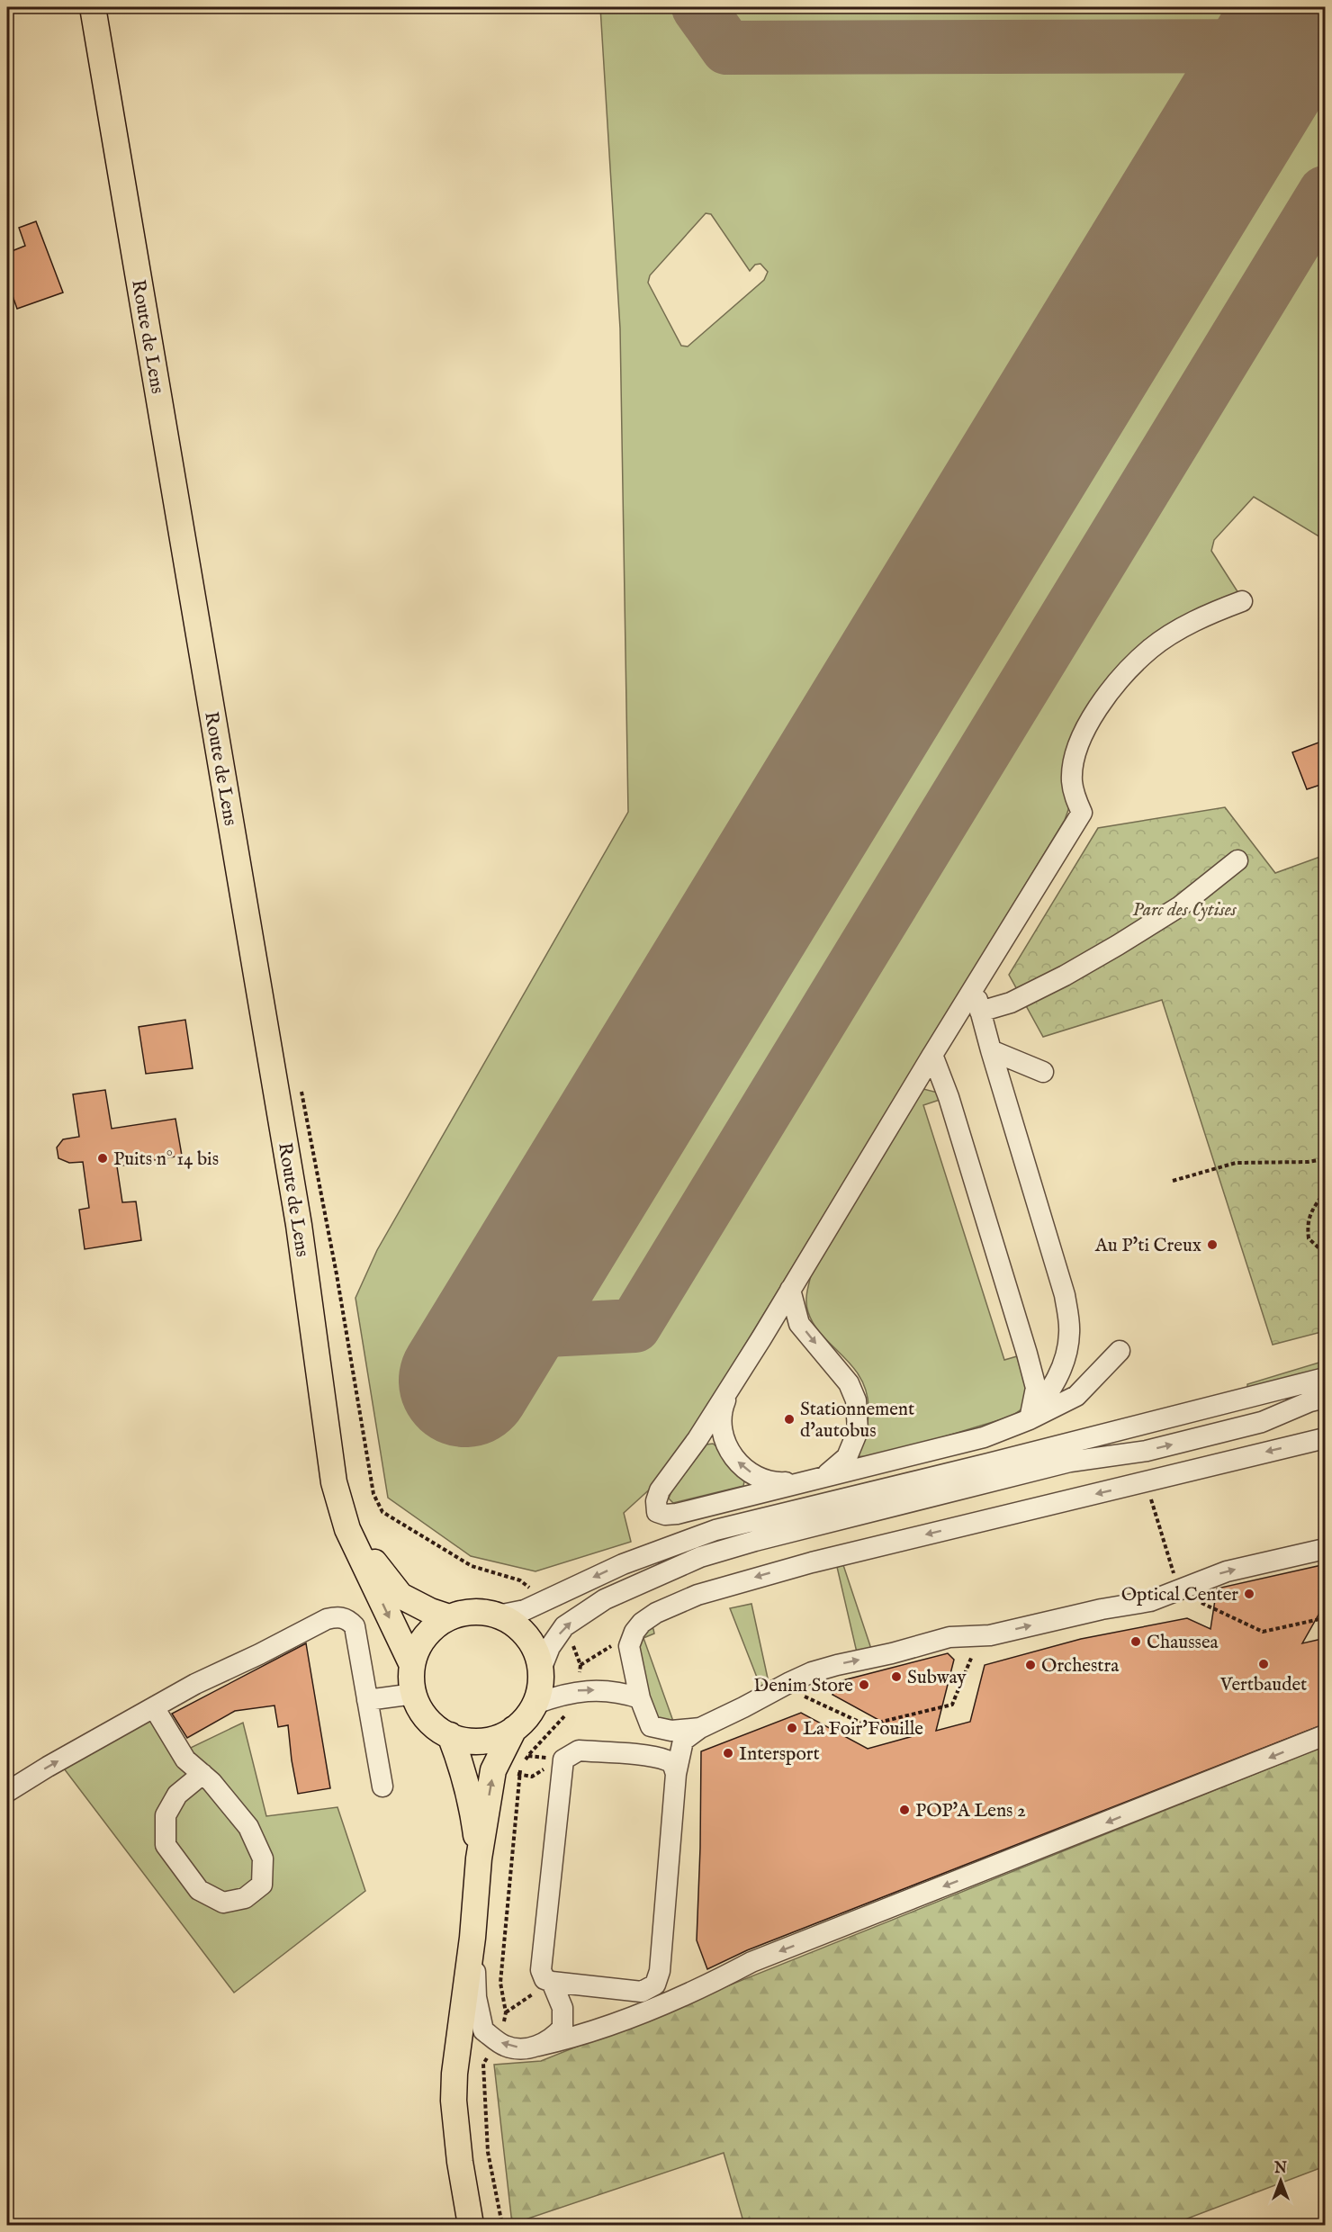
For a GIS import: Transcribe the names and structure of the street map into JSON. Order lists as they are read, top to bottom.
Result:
{
  "streets": {
    "main road": ["Route de Lens"]
  },
  "parks": ["Parc des Cytises"],
  "places": [
    "Puits n° 14 bis",
    "Au P'ti Creux",
    "Stationnement d'autobus",
    "Optical Center",
    "Chaussea",
    "Vertbaudet",
    "Orchestra",
    "Subway",
    "Denim Store",
    "La Foir'Fouille",
    "Intersport",
    "POP'A Lens 2"
  ],
  "north": "top"
}
